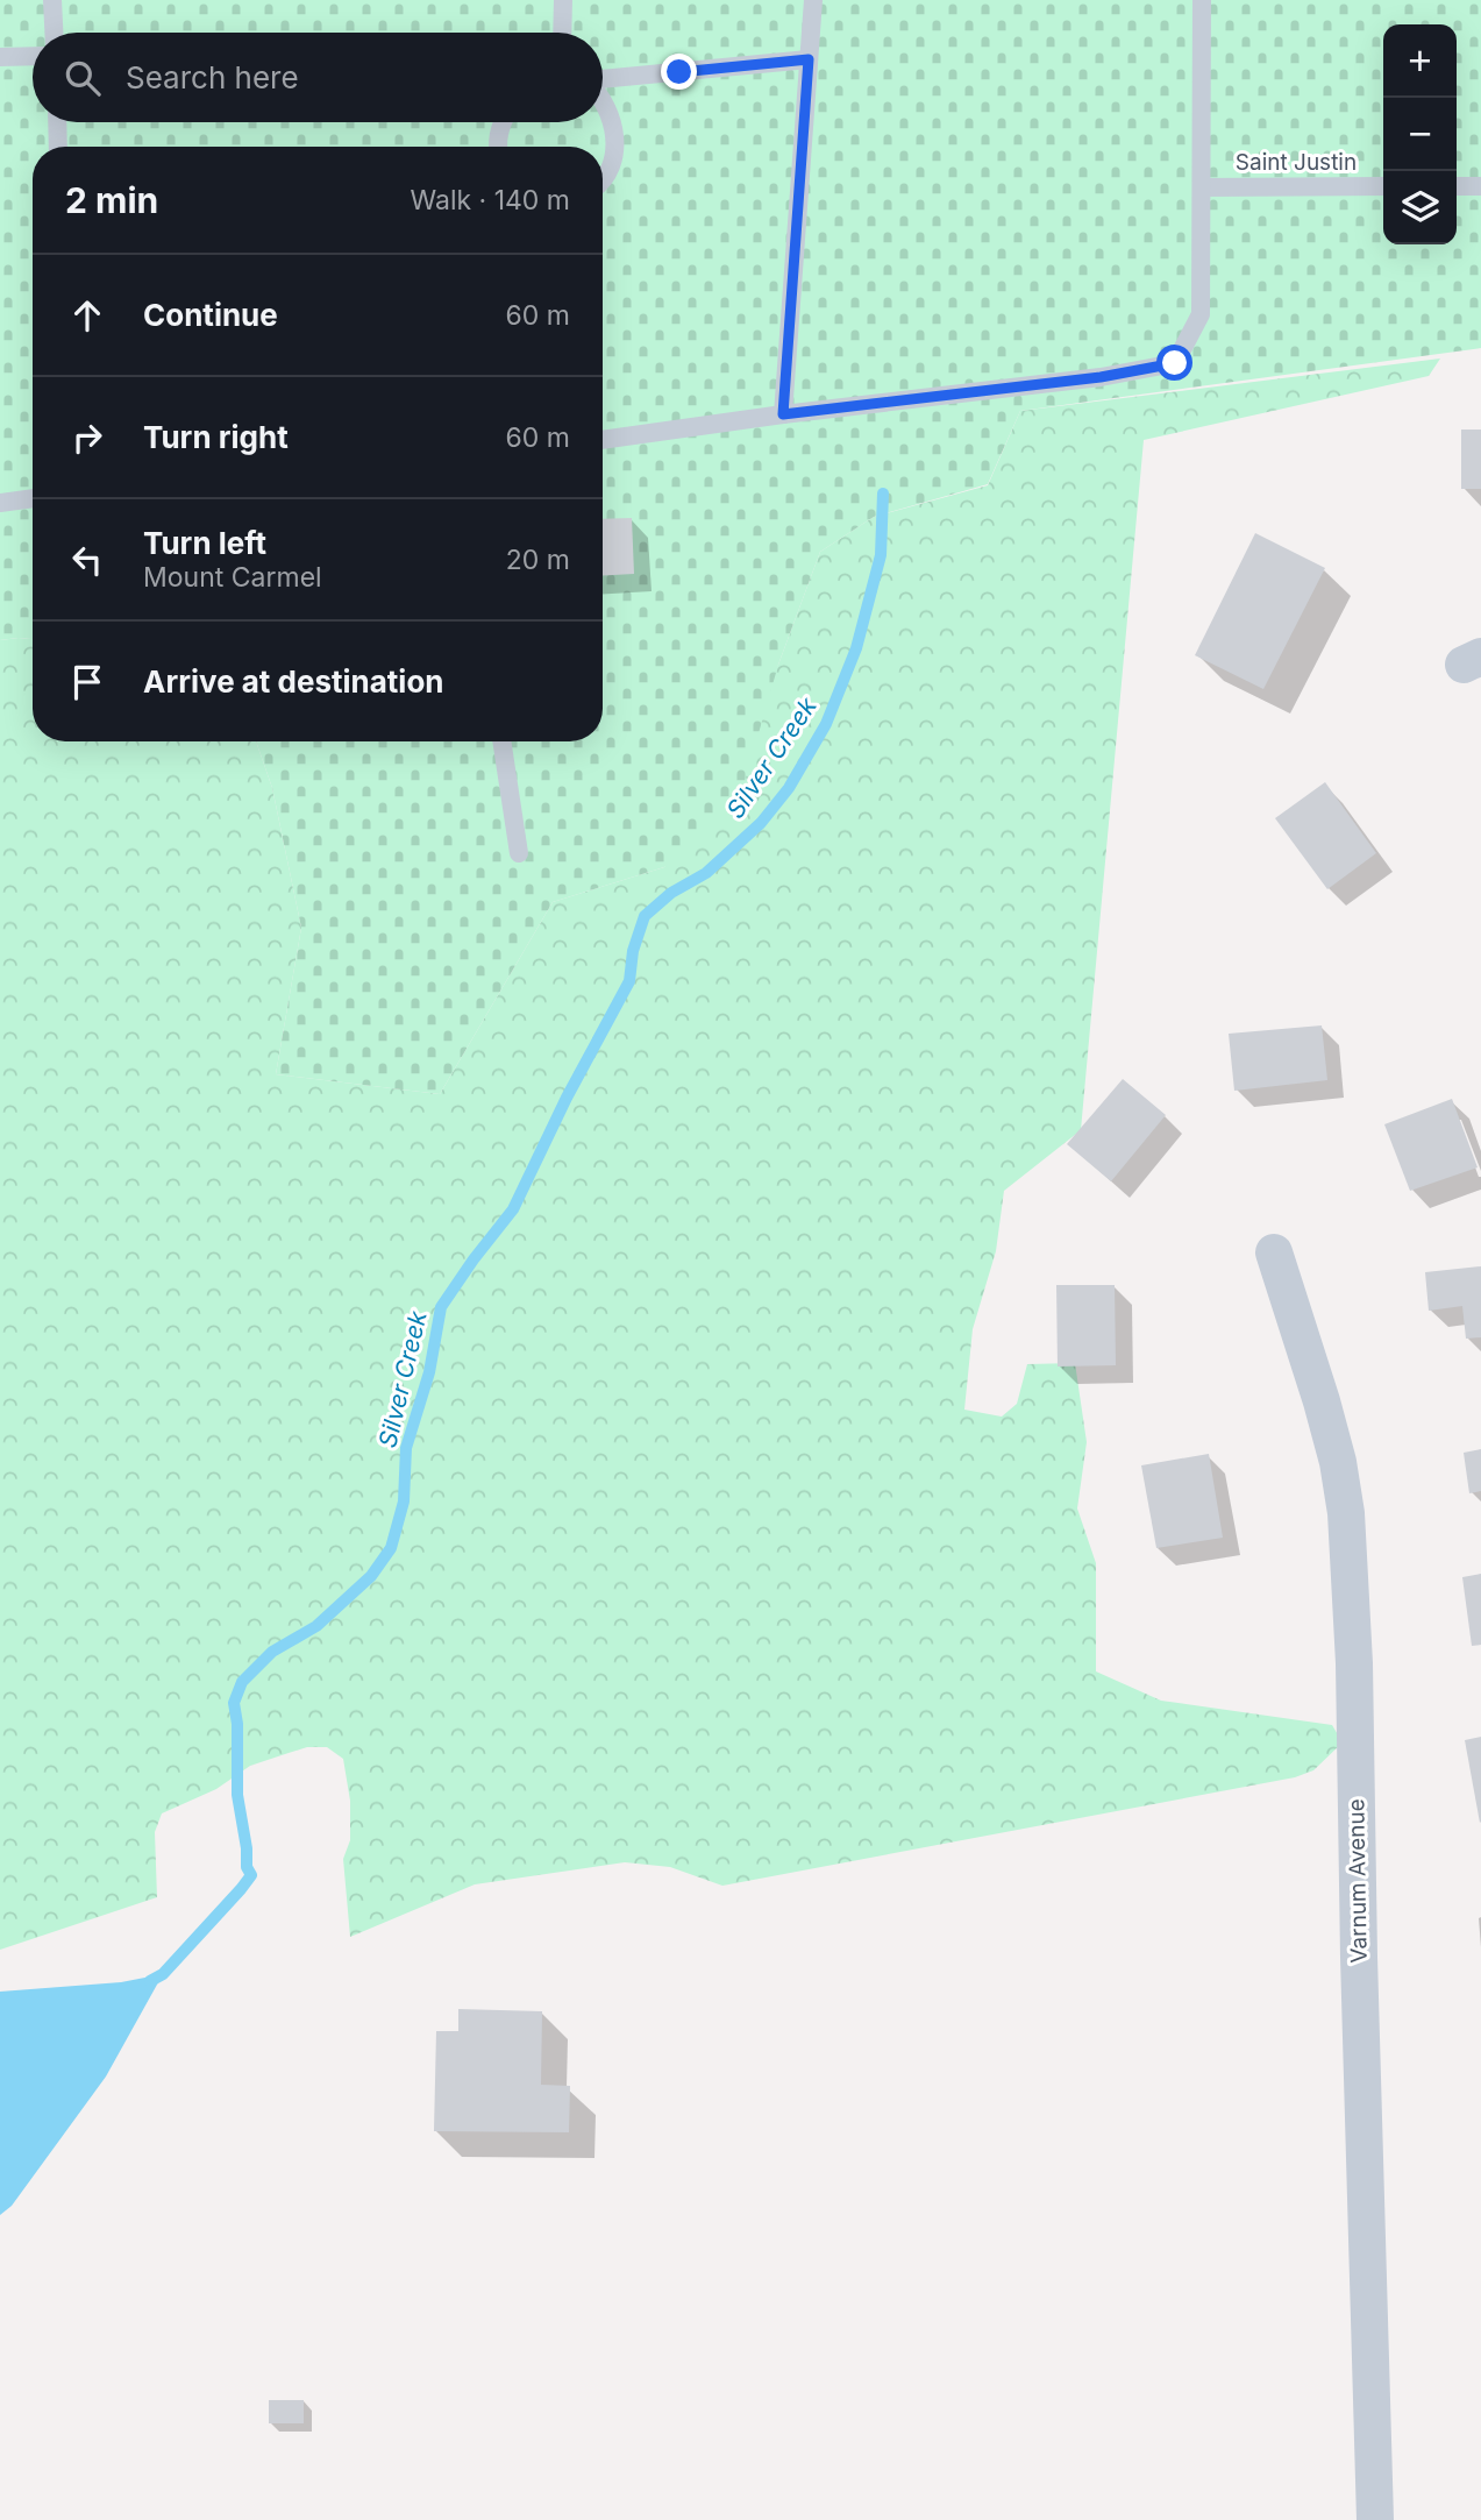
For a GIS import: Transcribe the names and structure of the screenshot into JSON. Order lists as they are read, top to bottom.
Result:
{
  "streets": {
    "street": ["Varnum Avenue"],
    "lane": ["Saint Justin"]
  },
  "water": ["Silver Creek"],
  "page": {
    "map_buttons": ["+", "−"],
    "search": "Search here",
    "heading": ["2 min", "Walk · 140 m"],
    "list": [
      ["Continue", "60 m"],
      ["Turn right", "60 m"],
      ["Turn left", "Mount Carmel", "20 m"],
      "Arrive at destination"
    ]
  }
}
